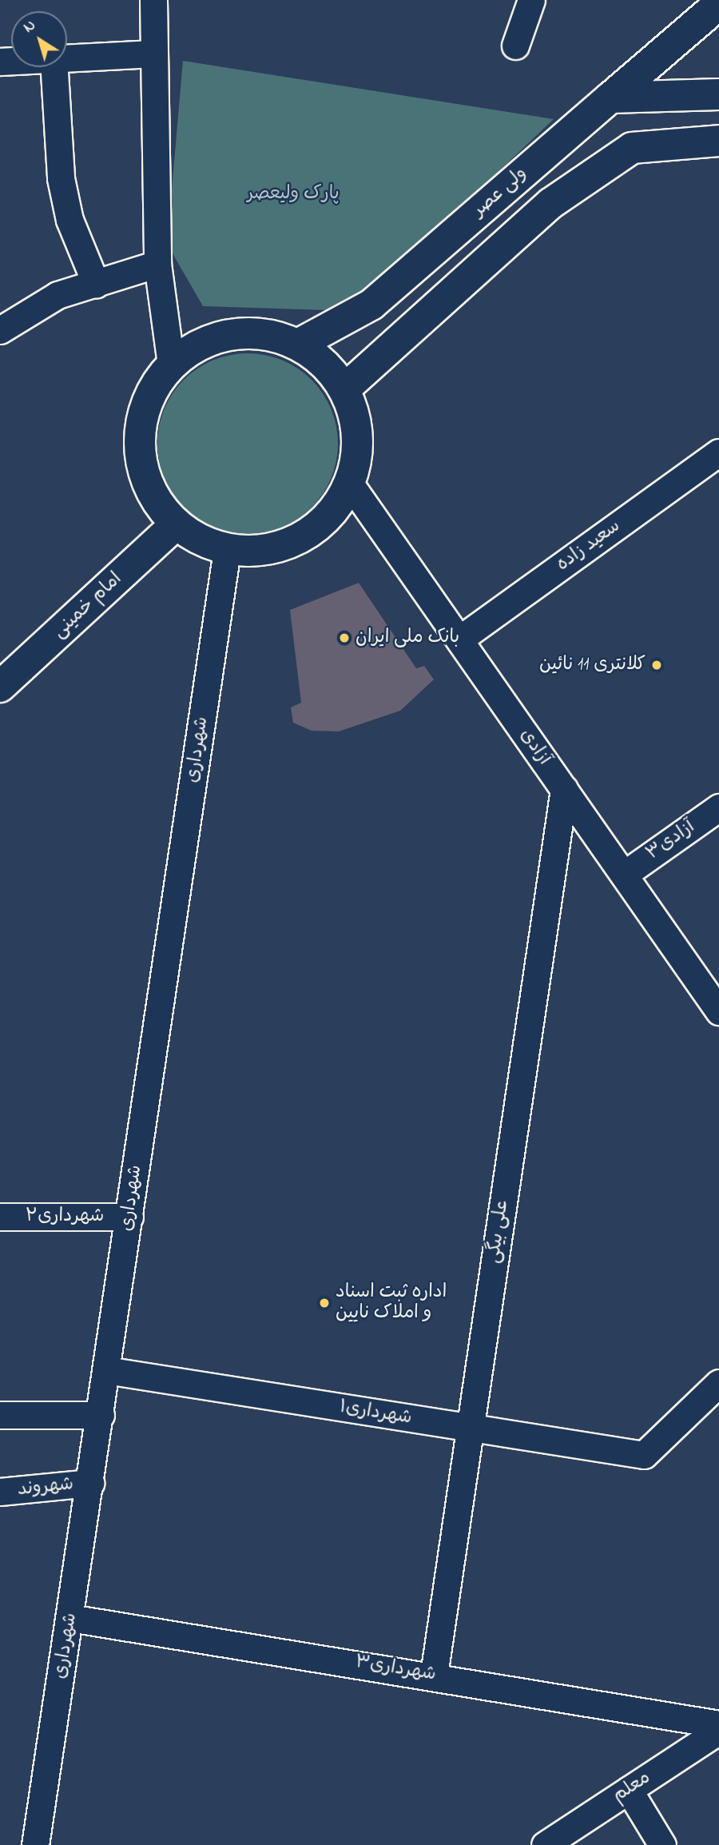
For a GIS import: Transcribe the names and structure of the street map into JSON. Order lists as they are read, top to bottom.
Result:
{
  "streets": {
    "main road": ["ولی عصر", "امام خمینی"],
    "street": [
      "سعید زاده",
      "آزادی",
      "شهرداری",
      "آزادی۳",
      "شهرداری۲",
      "علی بیگی",
      "شهرداری۱",
      "شهروند",
      "شهرداری۳",
      "معلم"
    ]
  },
  "crossings": [
    ["سعید زاده", "آزادی"],
    ["آزادی", "آزادی۳"],
    ["آزادی", "علی بیگی"],
    ["شهرداری", "شهرداری۲"],
    ["شهرداری", "شهرداری۱"],
    ["شهرداری", "شهروند"],
    ["شهرداری", "شهرداری۳"],
    ["علی بیگی", "شهرداری۱"],
    ["علی بیگی", "شهرداری۳"]
  ],
  "parks": ["پارک ولیعصر"],
  "places": ["بانک ملی ایران", "کلانتری 11 نائین", "اداره ثبت اسناد و املاک نایین"],
  "north": "top left"
}
